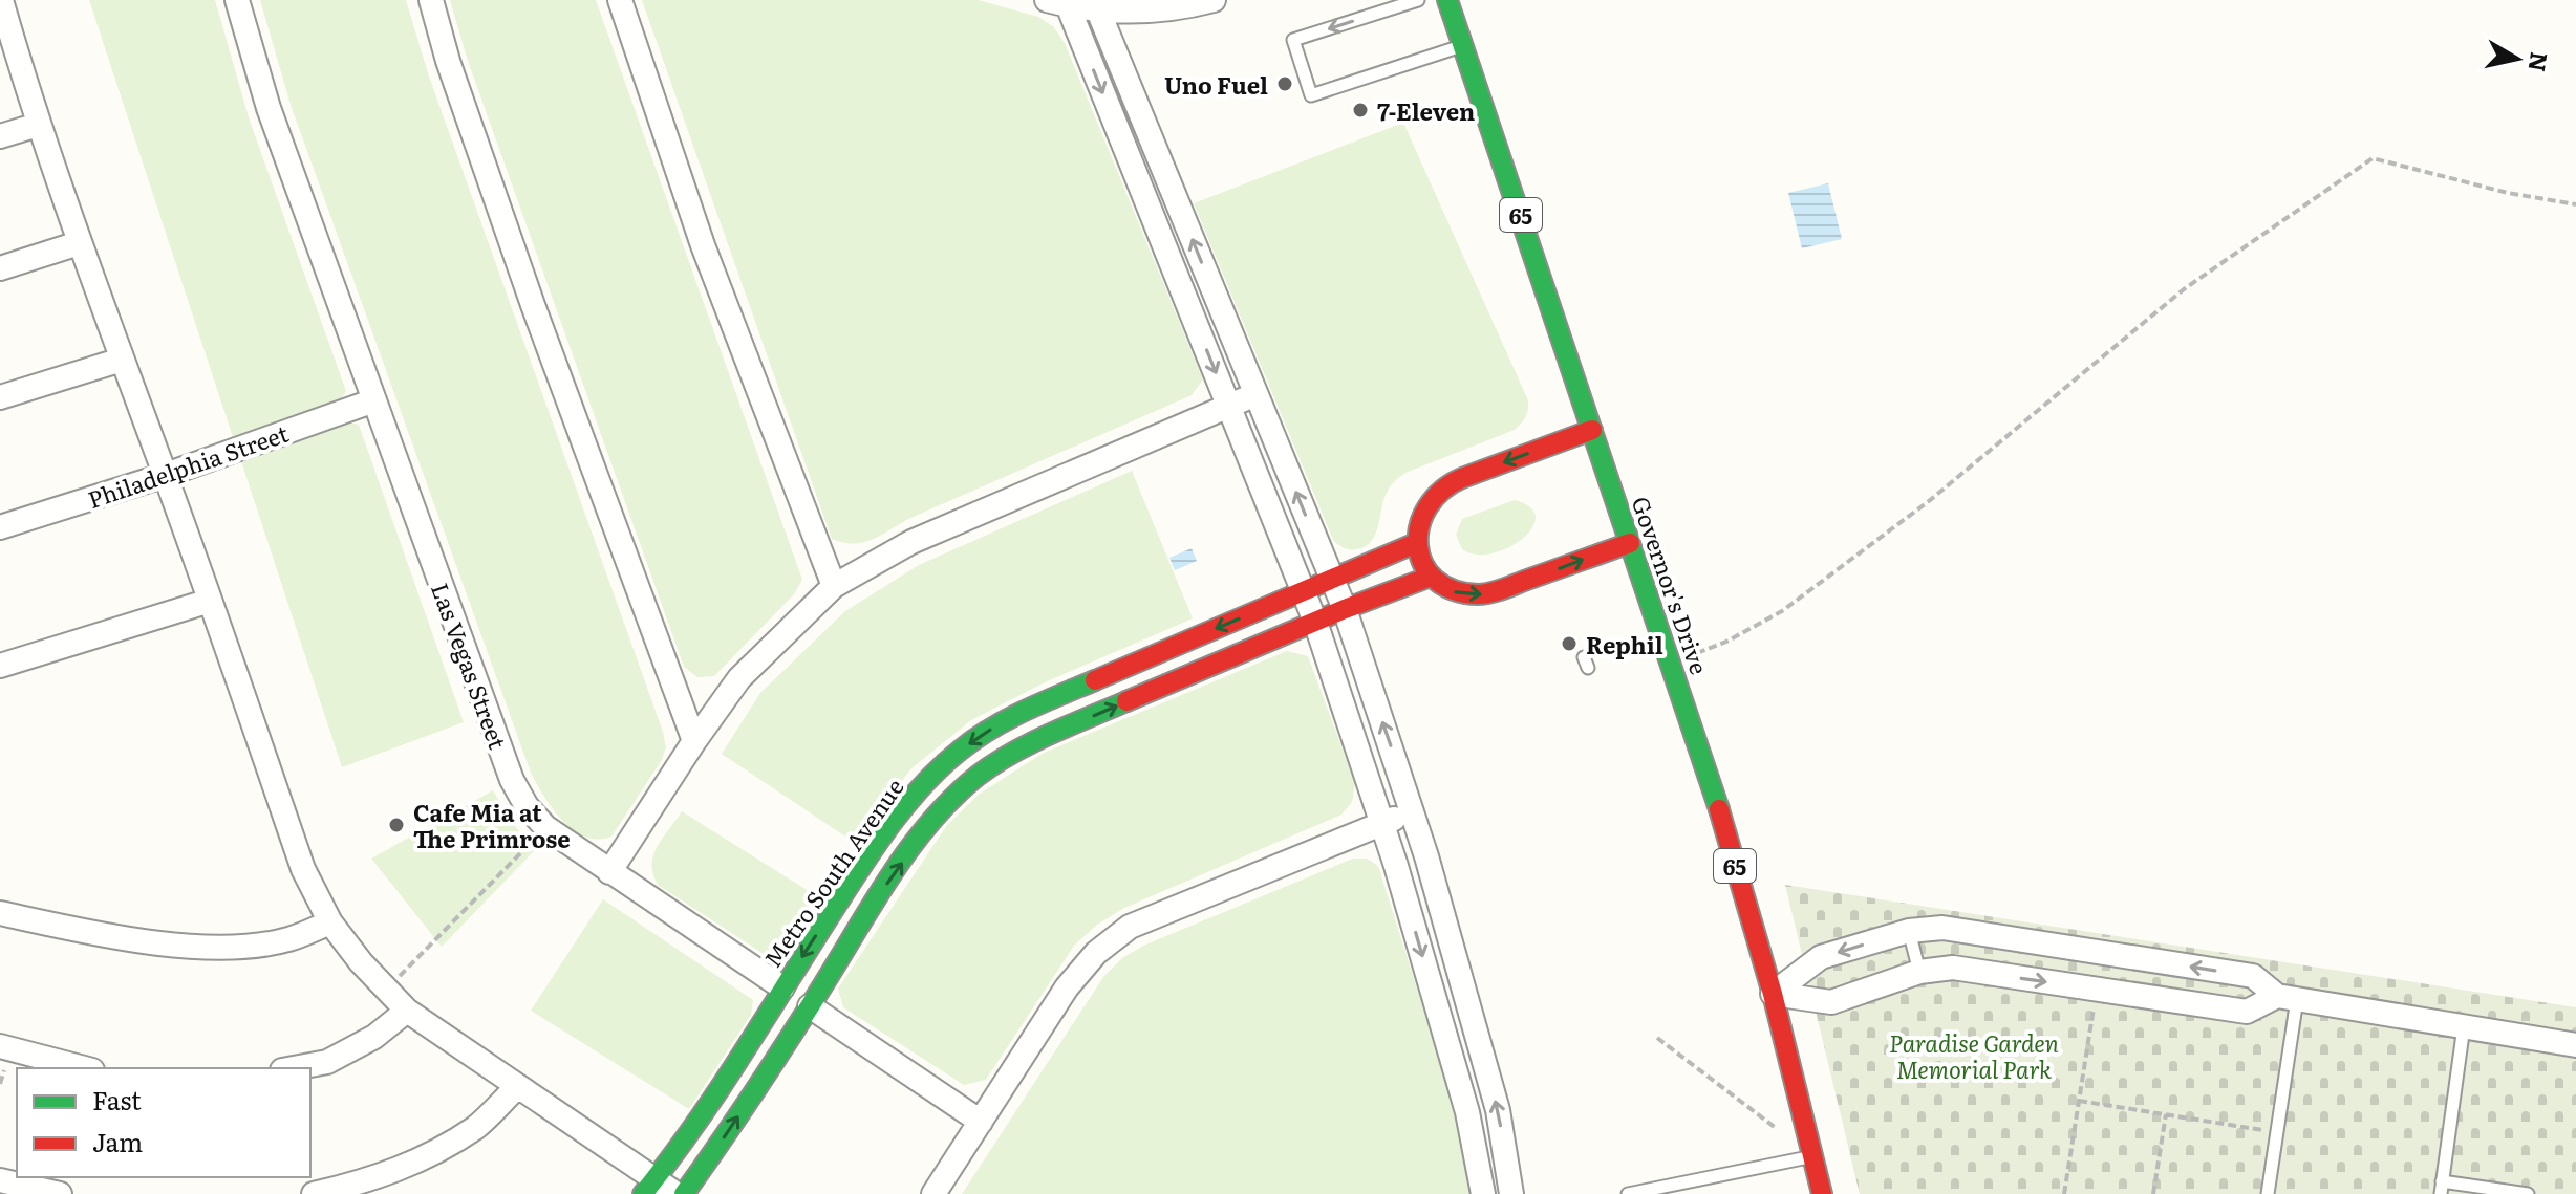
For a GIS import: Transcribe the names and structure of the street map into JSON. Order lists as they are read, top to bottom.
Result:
{
  "streets": {
    "street": [
      "65",
      "Philadelphia Street",
      "Governor's Drive",
      "Las Vegas Street",
      "Metro South Avenue"
    ]
  },
  "crossings": [
    ["Philadelphia Street", "Las Vegas Street"],
    ["Las Vegas Street", "Metro South Avenue"]
  ],
  "parks": ["Paradise Garden Memorial Park"],
  "places": [
    "Uno Fuel",
    "7-Eleven",
    "Rephil",
    "Cafe Mia at The Primrose"
  ],
  "legend": ["Fast", "Jam"],
  "north": "right"
}
